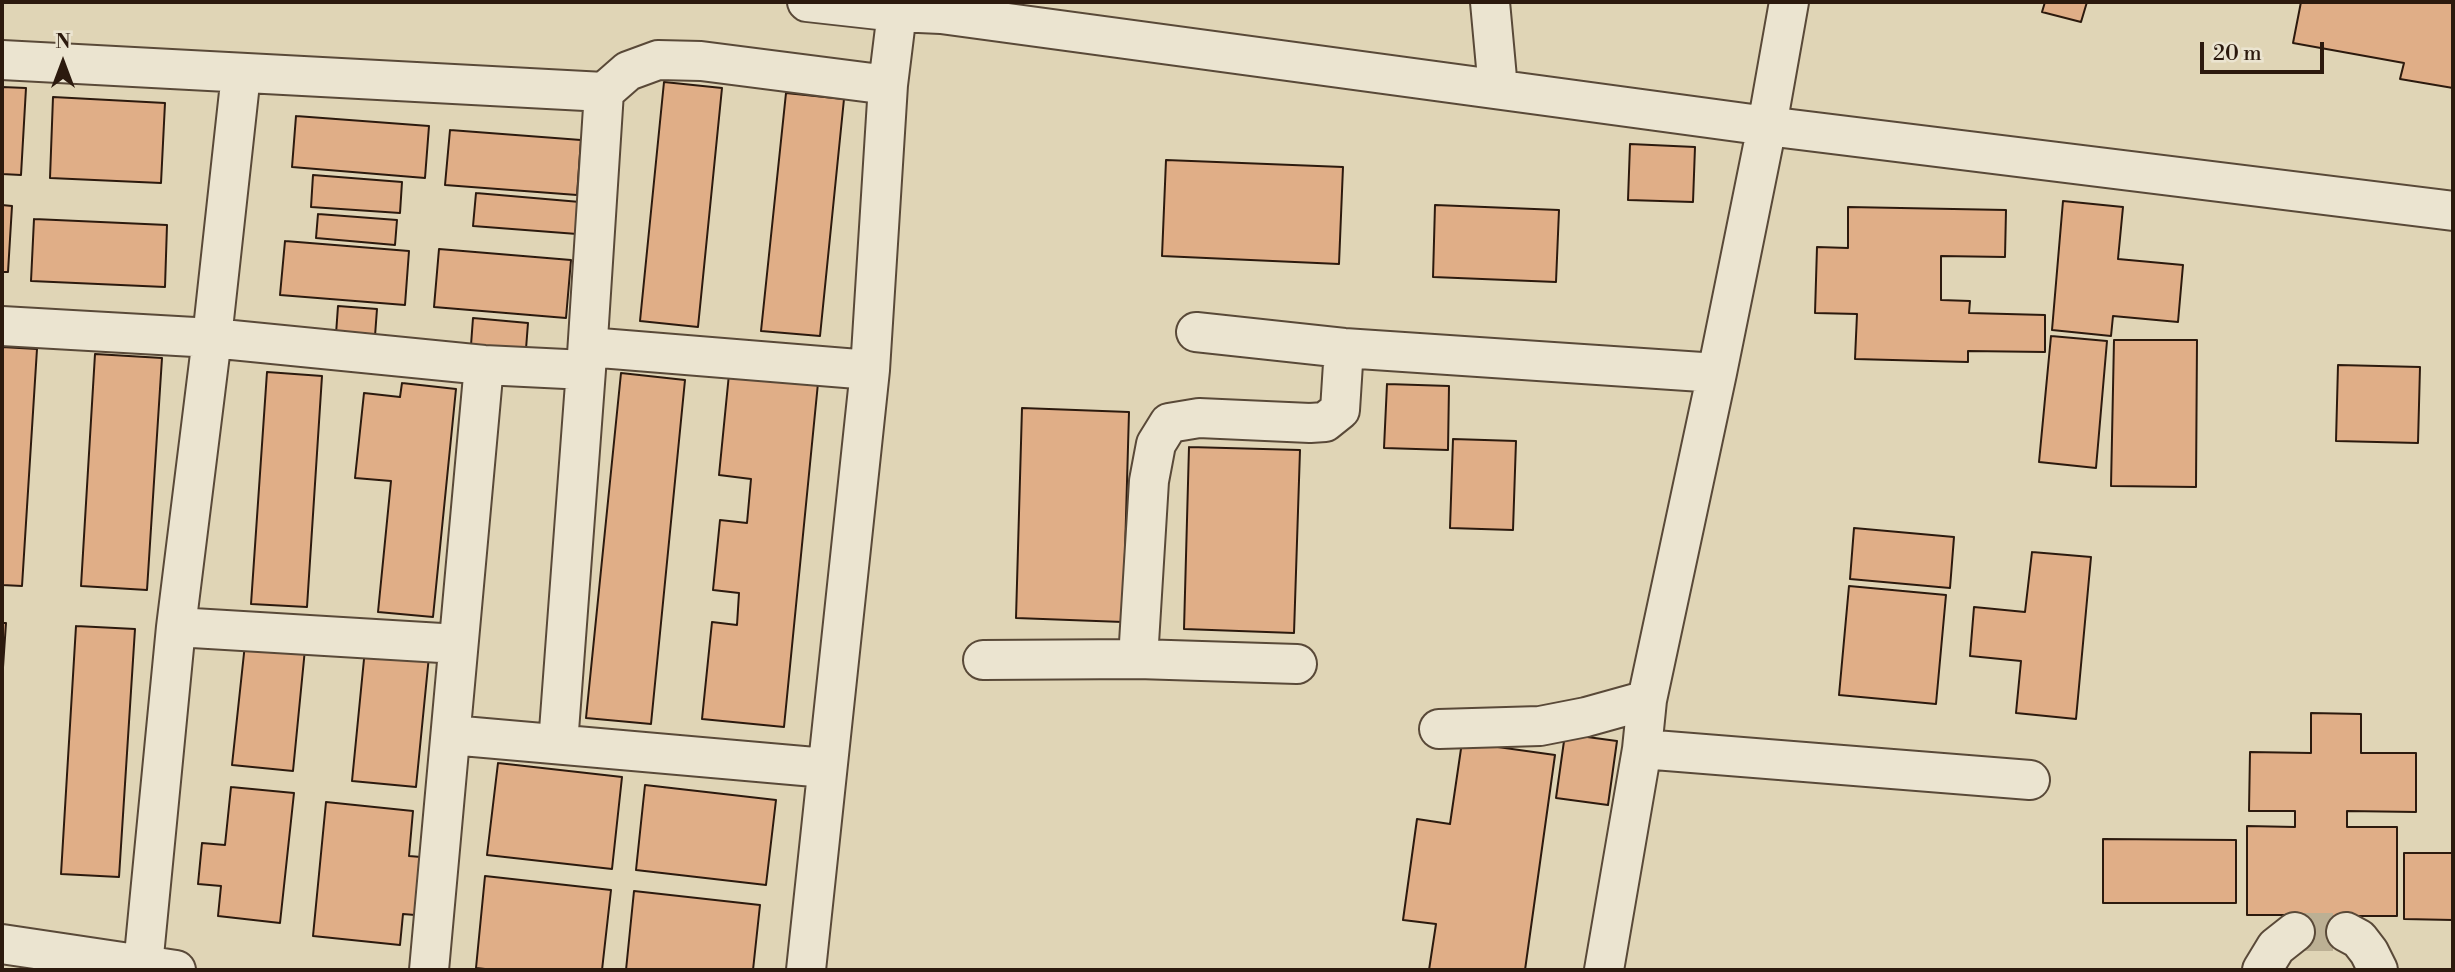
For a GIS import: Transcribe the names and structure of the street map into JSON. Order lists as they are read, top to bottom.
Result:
{
  "scale_bar": "20 m",
  "north": "top"
}
